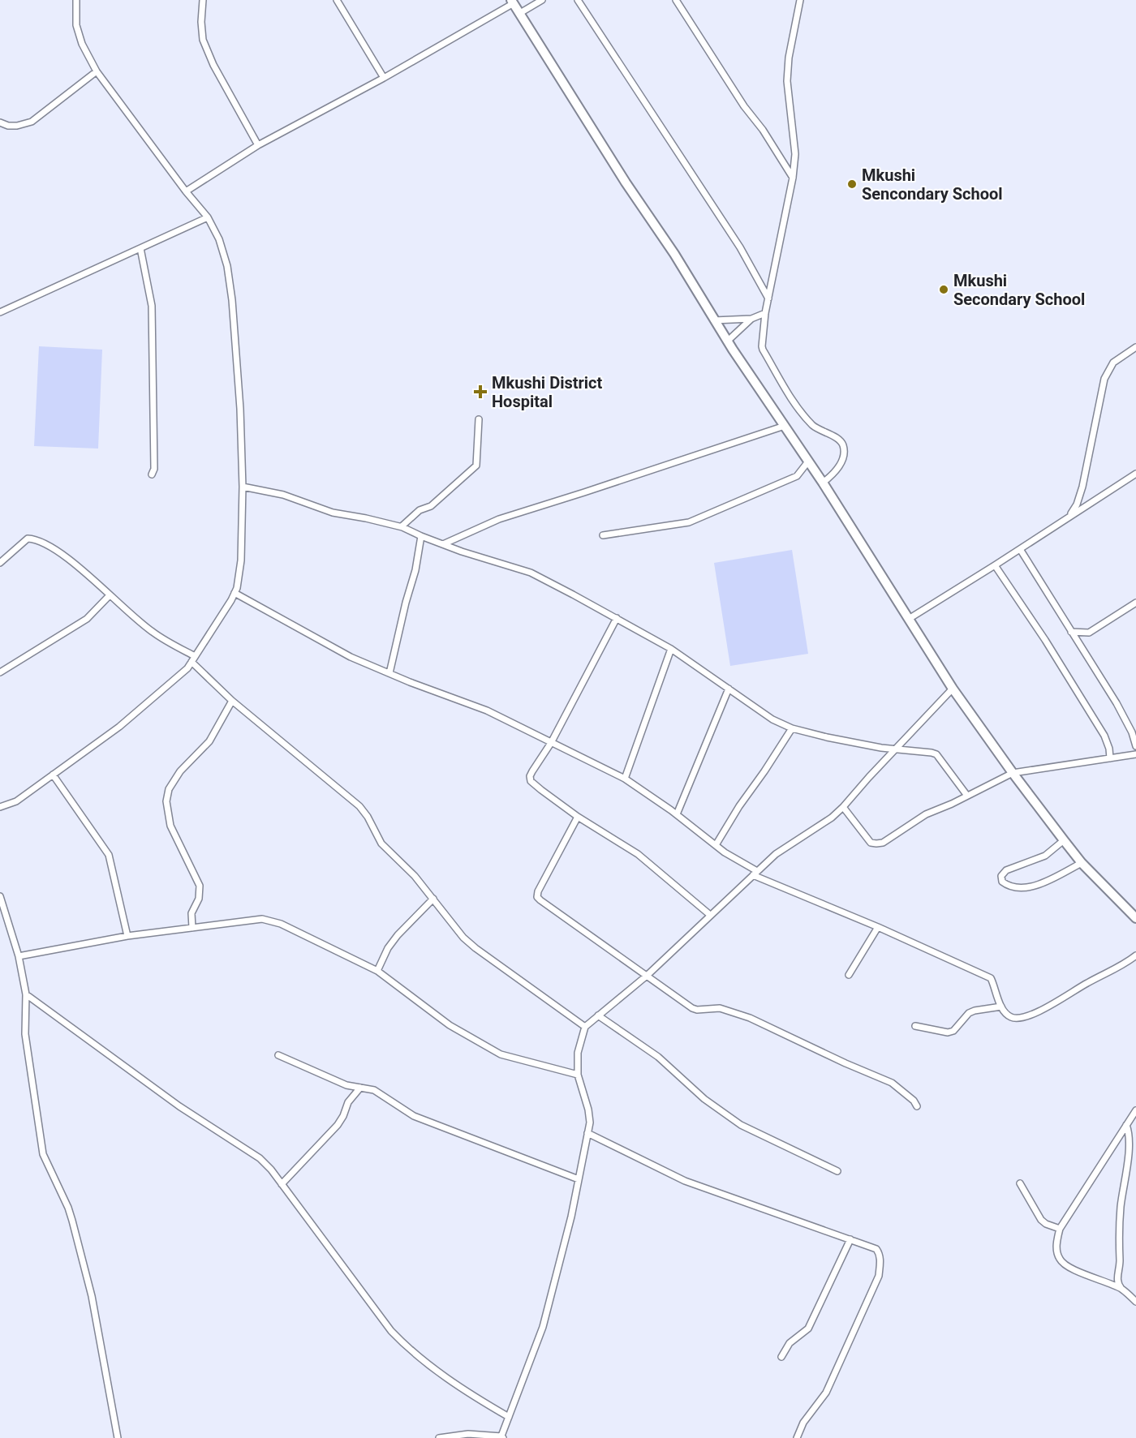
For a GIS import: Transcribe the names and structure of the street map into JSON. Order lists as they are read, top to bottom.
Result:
{
  "places": {
    "other": ["Mkushi Sencondary School", "Mkushi Secondary School"],
    "health": ["Mkushi District Hospital"]
  }
}
